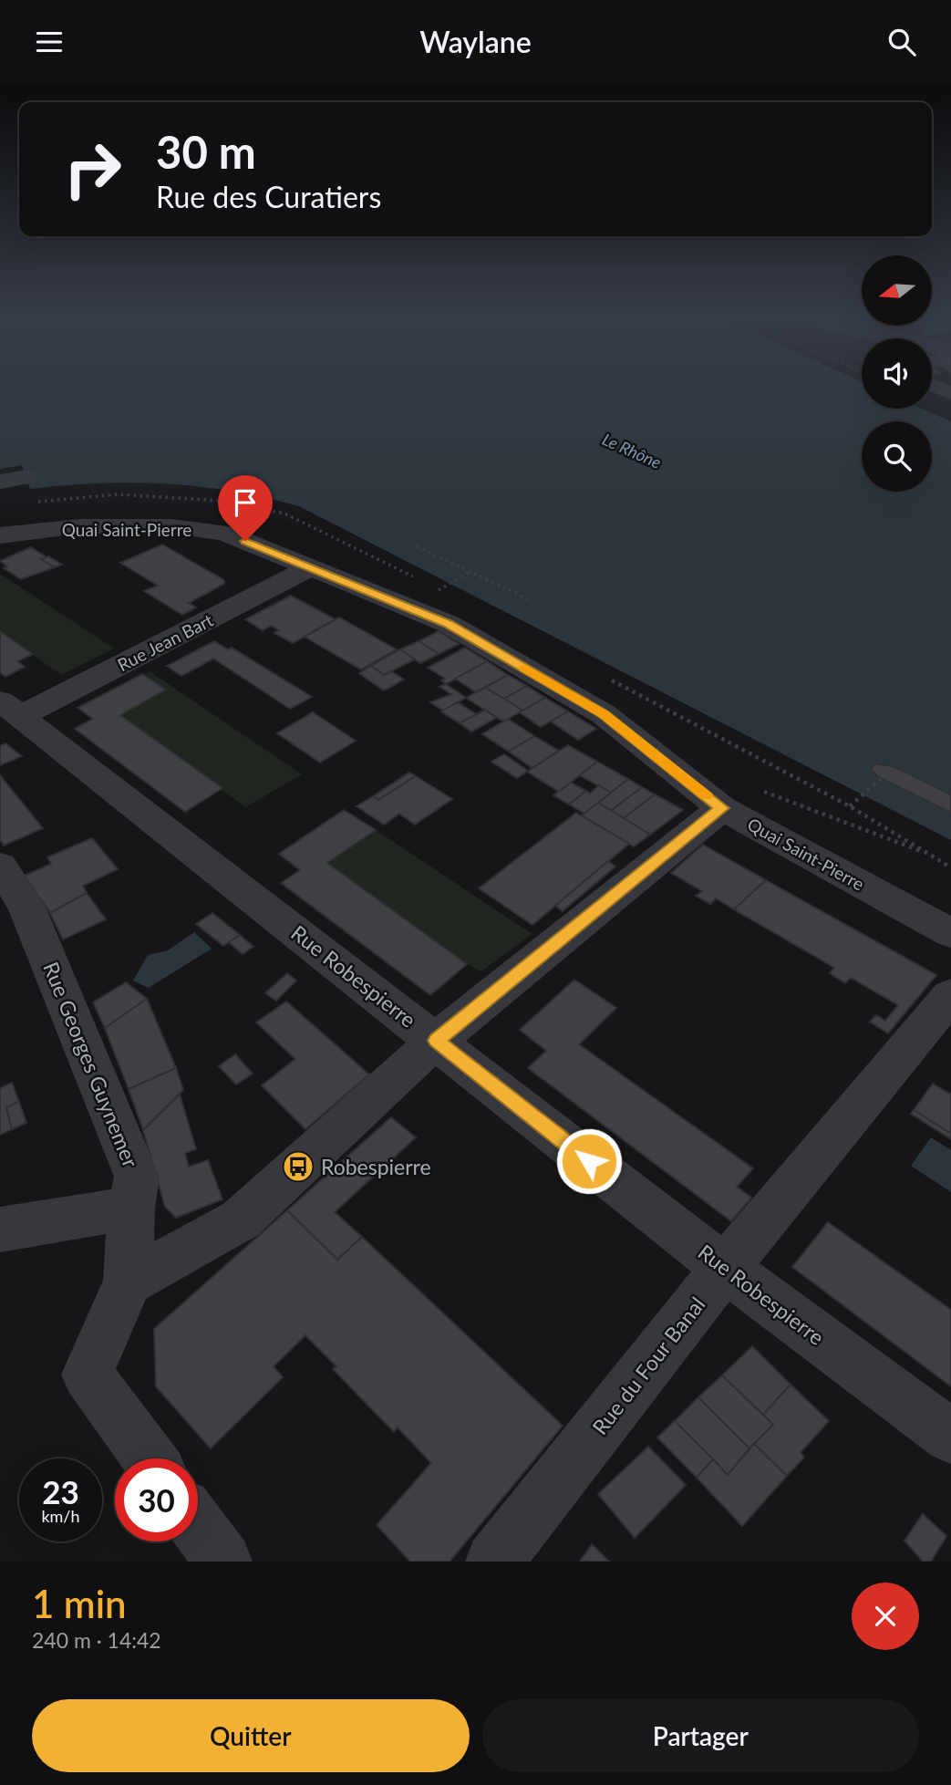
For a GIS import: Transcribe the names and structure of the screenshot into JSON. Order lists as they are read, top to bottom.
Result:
{
  "streets": {
    "street": [
      "Quai Saint-Pierre",
      "Rue Jean Bart",
      "Rue Robespierre",
      "Rue Georges Guynemer",
      "Rue du Four Banal"
    ]
  },
  "crossings": [
    ["Quai Saint-Pierre", "Rue Jean Bart"],
    ["Rue Jean Bart", "Rue Robespierre"],
    ["Rue Robespierre", "Rue du Four Banal"]
  ],
  "water": ["Le Rhône"],
  "places": {
    "bus stop": ["Robespierre"]
  },
  "north": "left",
  "page": {
    "header": "Waylane",
    "turn": ["30 m", "Rue des Curatiers"],
    "speed": "23 km/h",
    "limit": "30",
    "heading": ["1 min", "240 m · 14:42"],
    "buttons": ["Quitter", "Partager"]
  }
}
